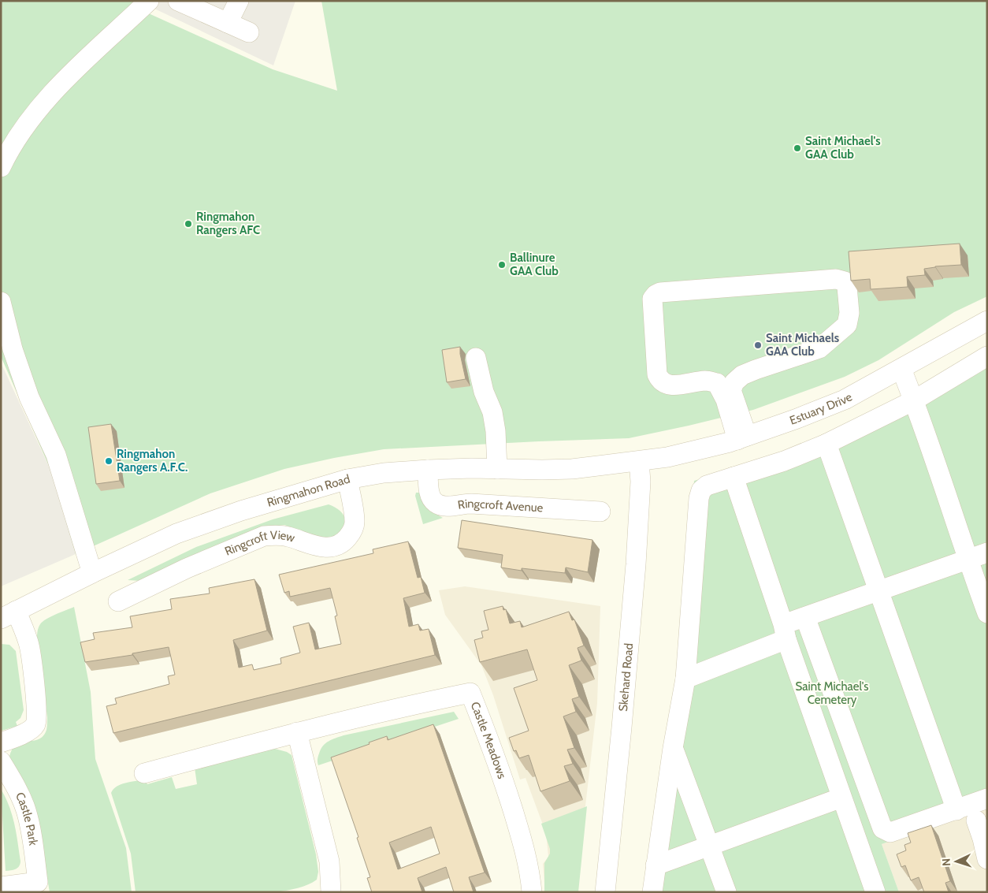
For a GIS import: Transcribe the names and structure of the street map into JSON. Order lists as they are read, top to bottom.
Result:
{
  "streets": {
    "street": [
      "Estuary Drive",
      "Ringmahon Road",
      "Ringcroft Avenue",
      "Ringcroft View",
      "Skehard Road",
      "Castle Meadows",
      "Castle Park"
    ]
  },
  "crossings": [
    ["Estuary Drive", "Ringmahon Road"],
    ["Estuary Drive", "Skehard Road"],
    ["Ringmahon Road", "Ringcroft Avenue"],
    ["Ringmahon Road", "Ringcroft View"],
    ["Ringmahon Road", "Skehard Road"]
  ],
  "parks": ["Saint Michael's Cemetery"],
  "places": [
    "Saint Michael's GAA Club",
    "Ringmahon Rangers AFC",
    "Ballinure GAA Club",
    "Saint Michaels GAA Club",
    "Ringmahon Rangers A.F.C."
  ],
  "north": "left"
}
